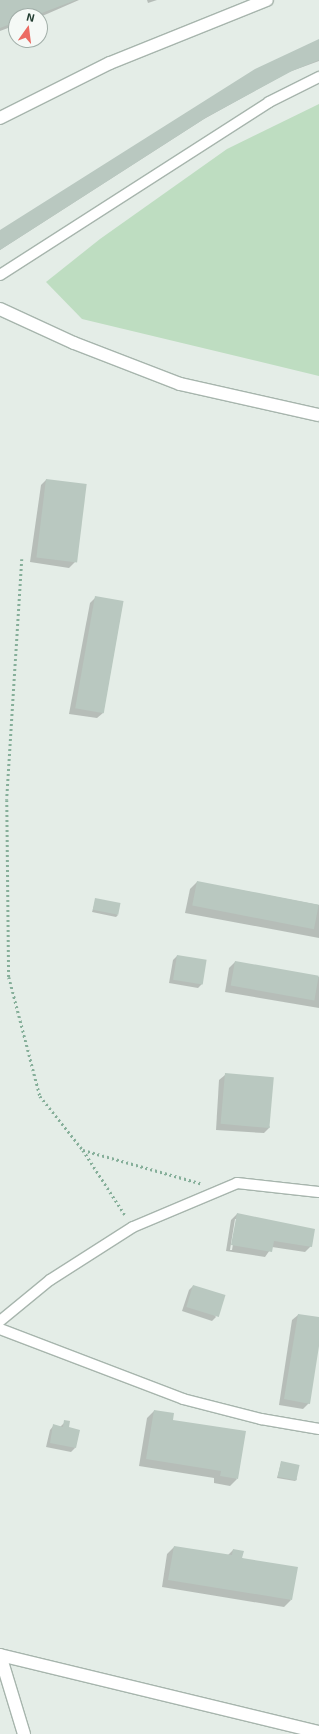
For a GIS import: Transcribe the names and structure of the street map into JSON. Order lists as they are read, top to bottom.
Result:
{
  "north": "top"
}
